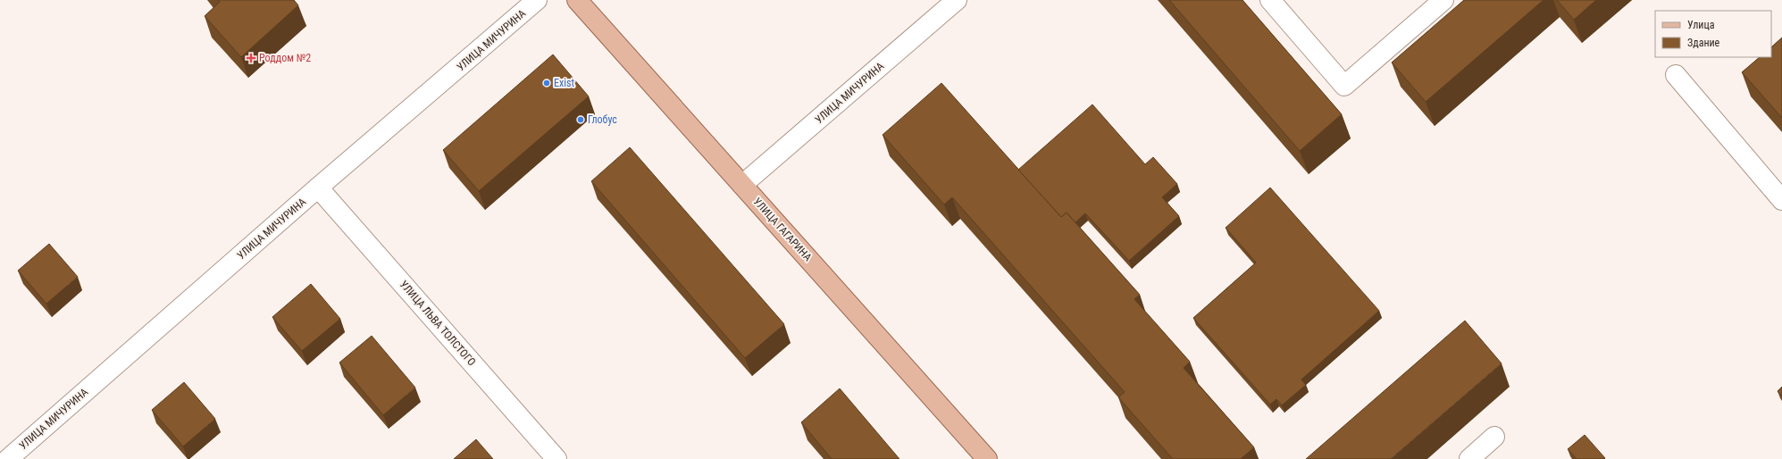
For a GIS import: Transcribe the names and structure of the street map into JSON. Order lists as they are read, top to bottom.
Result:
{
  "streets": {
    "main road": ["УЛИЦА ГАГАРИНА"],
    "street": ["УЛИЦА МИЧУРИНА", "УЛИЦА ЛЬВА ТОЛСТОГО"]
  },
  "crossings": [
    ["УЛИЦА МИЧУРИНА", "УЛИЦА ГАГАРИНА"],
    ["УЛИЦА МИЧУРИНА", "УЛИЦА ЛЬВА ТОЛСТОГО"]
  ],
  "places": {
    "health": ["Роддом №2"],
    "other": ["Exist", "Глобус"]
  },
  "legend": ["Улица", "Здание"]
}
